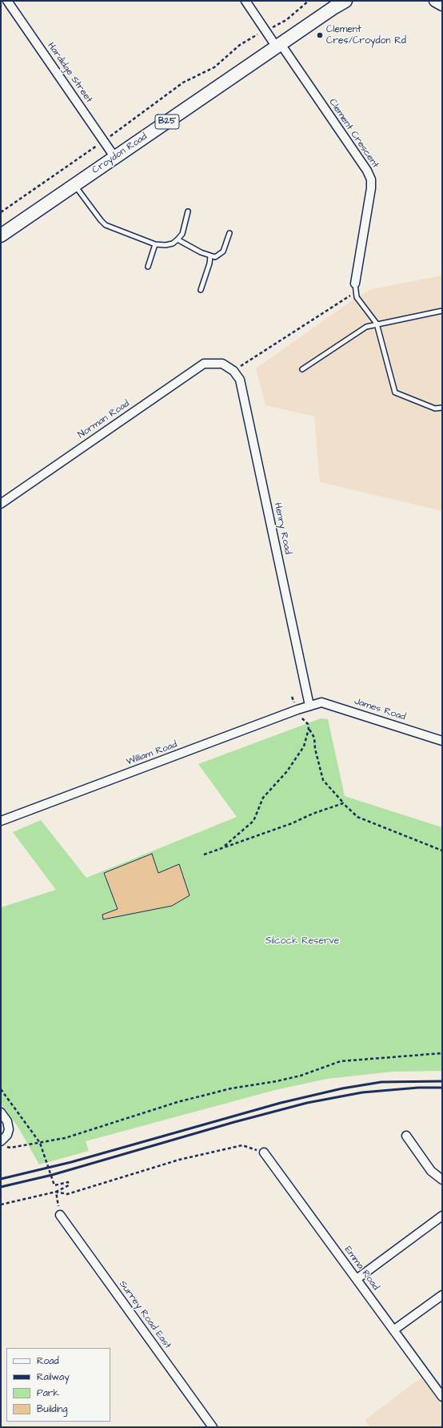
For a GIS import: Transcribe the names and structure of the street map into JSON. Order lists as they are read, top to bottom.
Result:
{
  "streets": {
    "main road": ["B25", "Croydon Road"],
    "street": [
      "Hardidge Street",
      "Clement Crescent",
      "Norman Road",
      "Henry Road",
      "James Road",
      "William Road",
      "Emma Road",
      "Surrey Road East"
    ]
  },
  "crossings": [
    ["Hardidge Street", "Croydon Road"],
    ["Clement Crescent", "Croydon Road"],
    ["Norman Road", "Henry Road"],
    ["Henry Road", "James Road"],
    ["Henry Road", "William Road"],
    ["James Road", "William Road"]
  ],
  "parks": ["Silcock Reserve"],
  "places": ["Clement Cres/Croydon Rd"],
  "legend": [
    "Road",
    "Railway",
    "Park",
    "Building"
  ]
}
